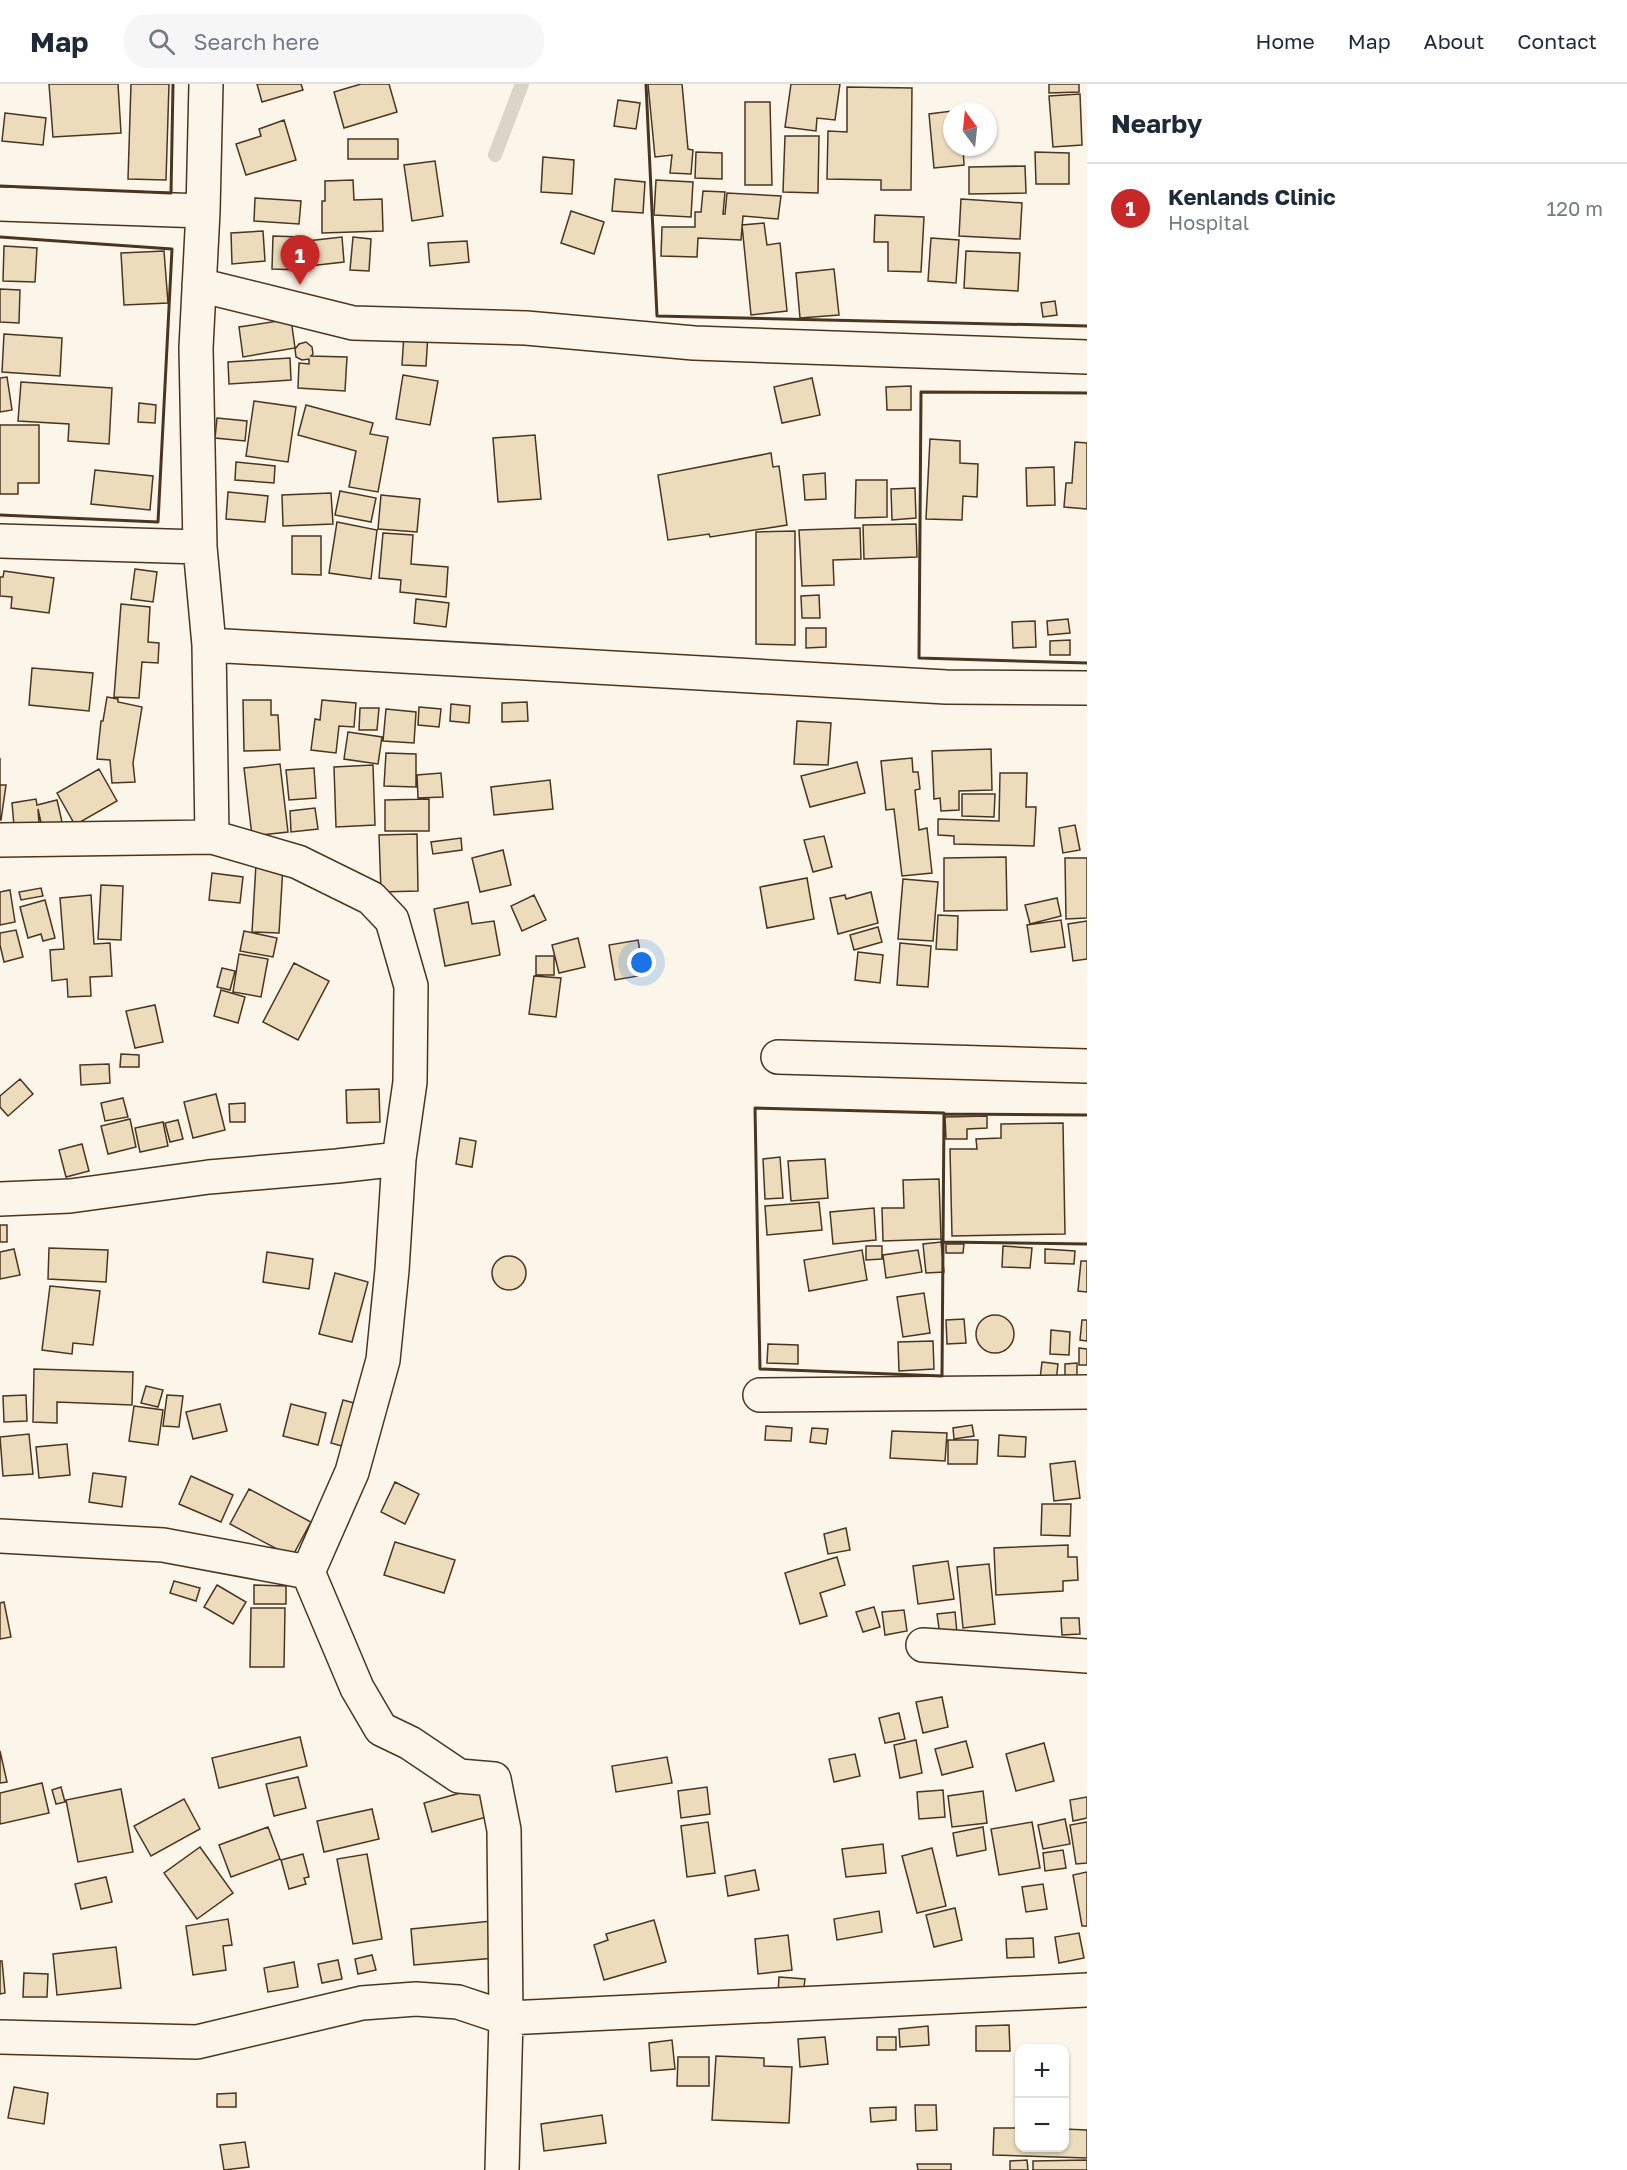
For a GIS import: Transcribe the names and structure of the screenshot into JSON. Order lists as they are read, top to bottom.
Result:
{
  "north": "top",
  "page": {
    "header": "Map",
    "search": "Search here",
    "nav": [
      "Home",
      "Map",
      "About",
      "Contact"
    ],
    "heading": "Nearby",
    "list": [
      {
        "mark": "1",
        "name": "Kenlands Clinic",
        "note": "Hospital",
        "value": "120 m"
      }
    ],
    "pins": "1",
    "map_buttons": ["+", "−"]
  }
}
